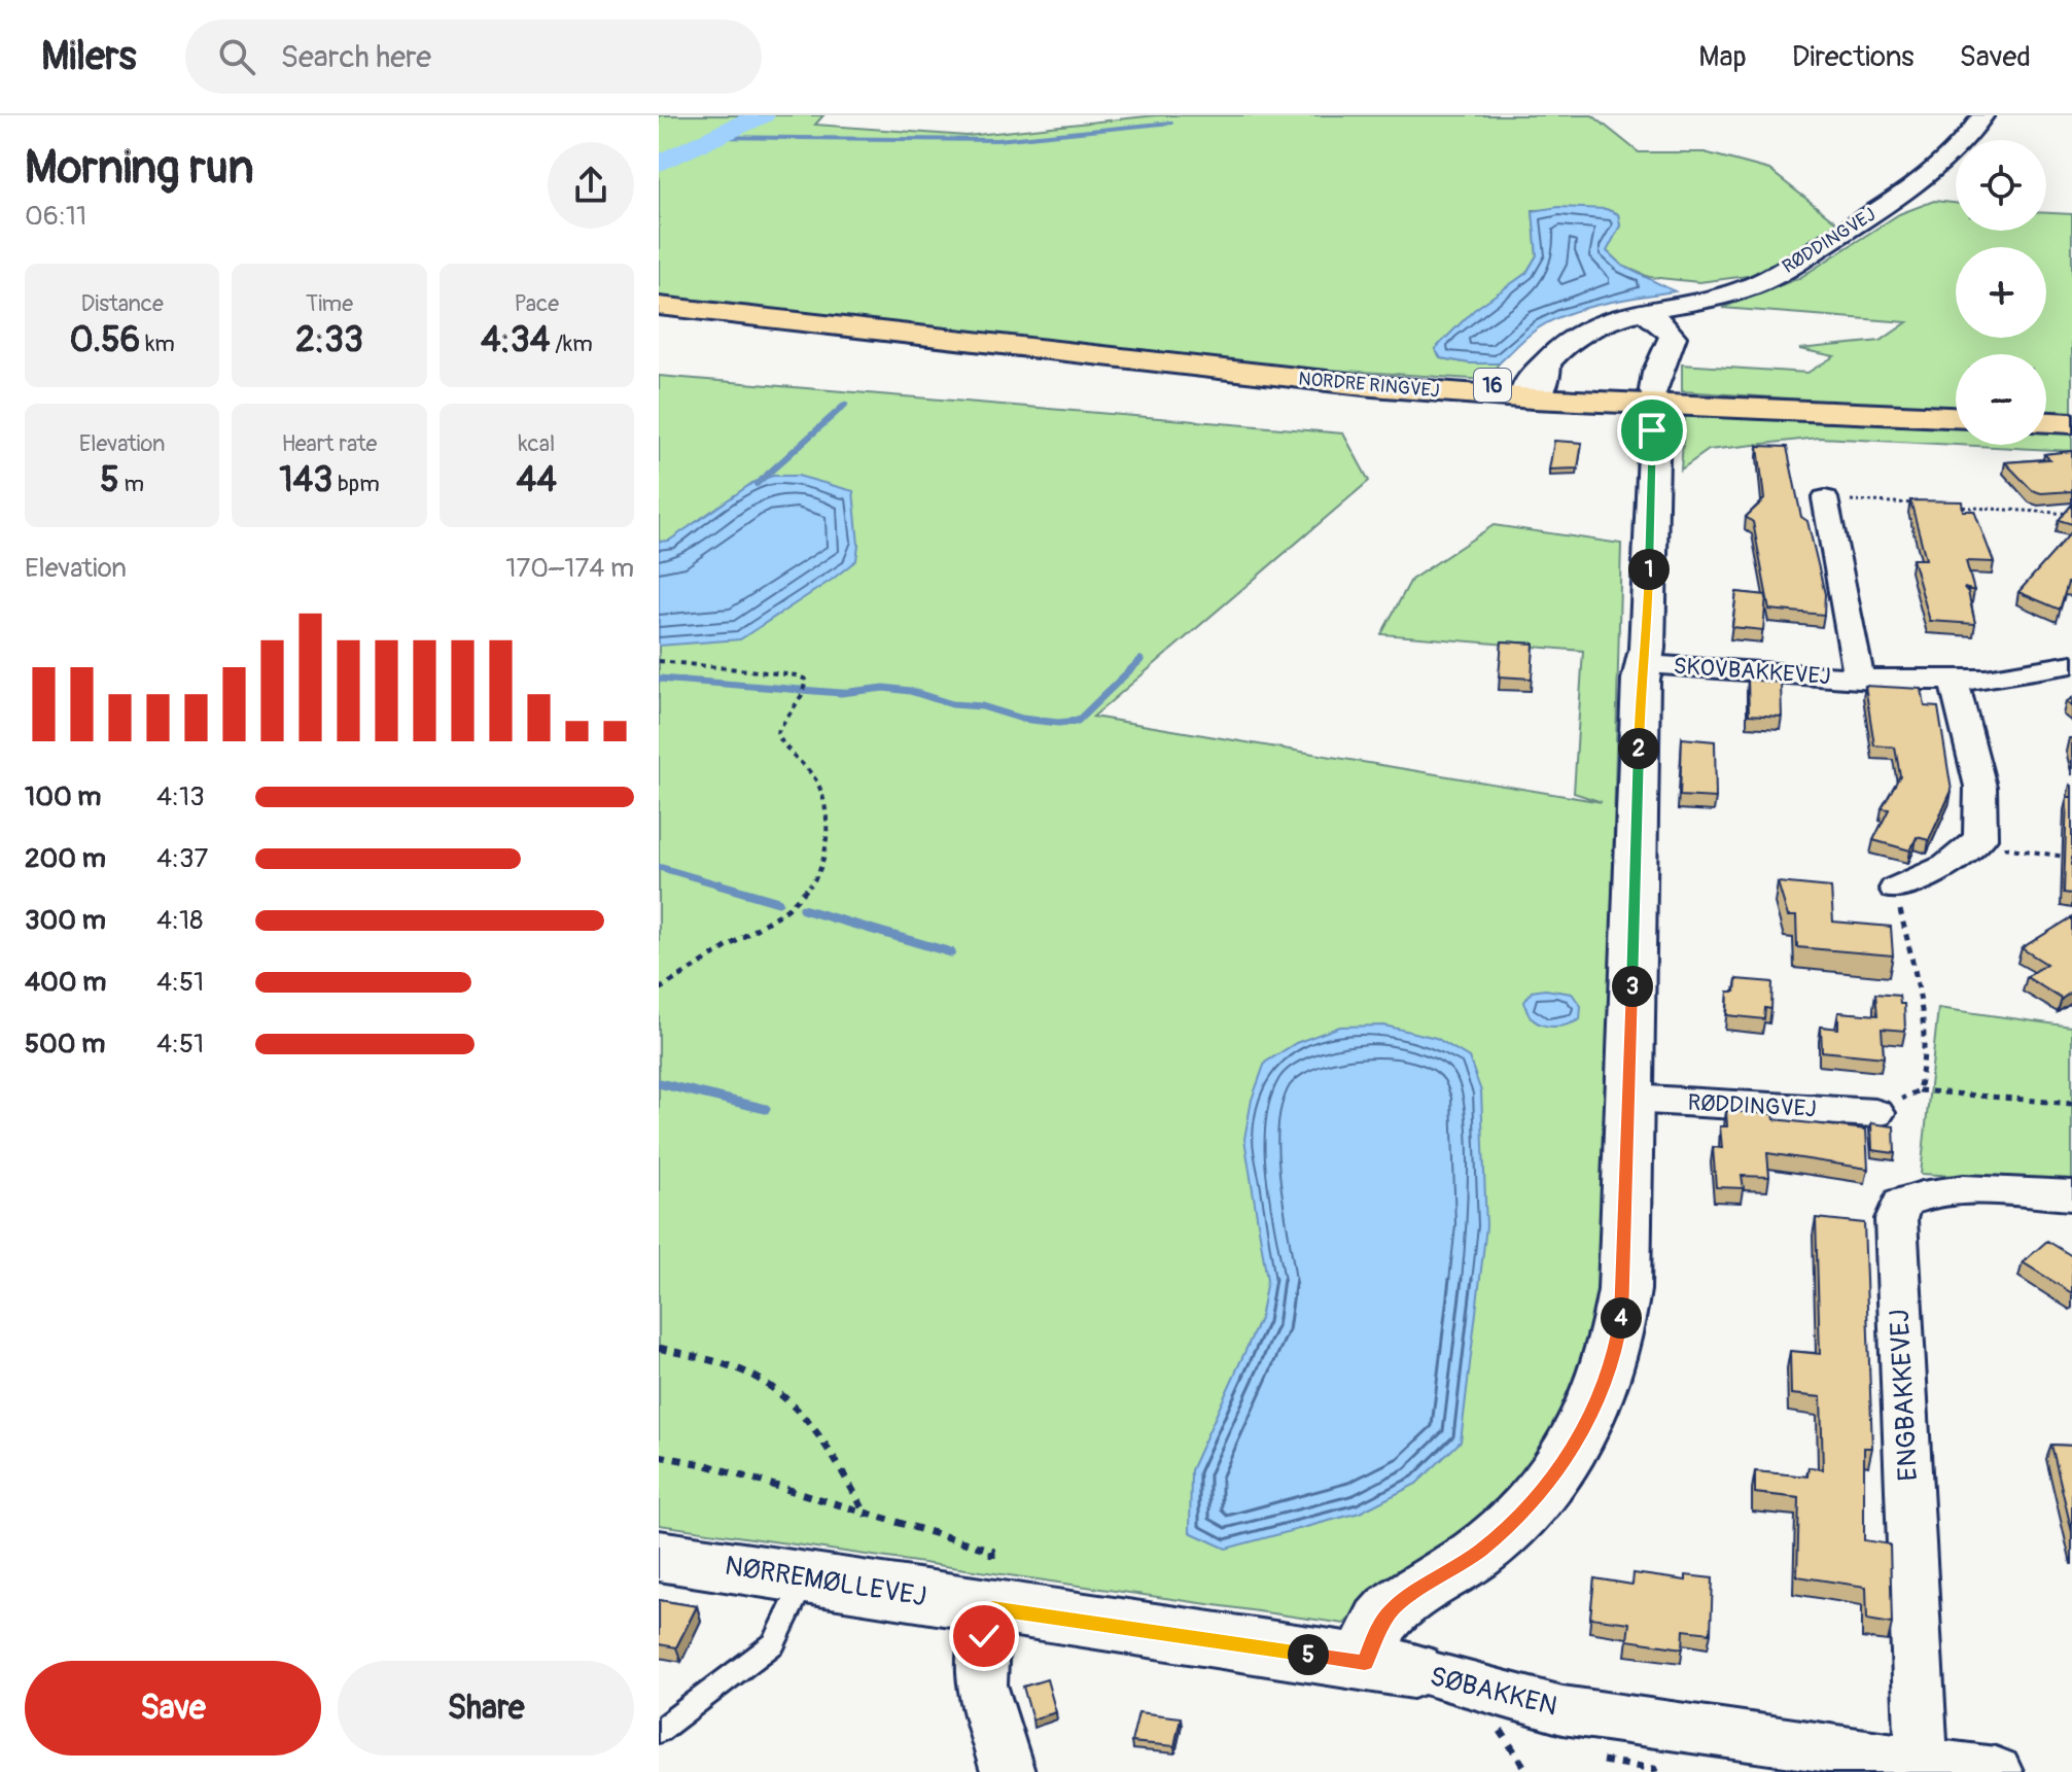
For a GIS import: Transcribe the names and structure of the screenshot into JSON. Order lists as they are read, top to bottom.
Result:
{
  "streets": {
    "main road": ["NORDRE RINGVEJ", "16"],
    "street": [
      "RØDDINGVEJ",
      "SKOVBAKKEVEJ",
      "ENGBAKKEVEJ",
      "NØRREMØLLEVEJ",
      "SØBAKKEN"
    ]
  },
  "crossings": [
    ["RØDDINGVEJ", "NORDRE RINGVEJ"],
    ["ENGBAKKEVEJ", "SØBAKKEN"],
    ["NØRREMØLLEVEJ", "SØBAKKEN"]
  ],
  "page": {
    "header": "Milers",
    "search": "Search here",
    "nav": ["Map", "Directions", "Saved"],
    "heading": ["Morning run", "06:11"],
    "map_buttons": ["+", "−"],
    "stats": [
      ["Distance", "0.56 km"],
      ["Time", "2:33"],
      ["Pace", "4:34 /km"],
      ["Elevation", "5 m"],
      ["Heart rate", "143 bpm"],
      ["kcal", "44"]
    ],
    "chart": ["Elevation", "170–174 m"],
    "pins": [
      "1",
      "2",
      "3",
      "4",
      "5"
    ],
    "list": [
      {
        "name": "100 m",
        "note": "4:13"
      },
      {
        "name": "200 m",
        "note": "4:37"
      },
      {
        "name": "300 m",
        "note": "4:18"
      },
      {
        "name": "400 m",
        "note": "4:51"
      },
      {
        "name": "500 m",
        "note": "4:51"
      }
    ],
    "buttons": ["Save", "Share"]
  }
}
